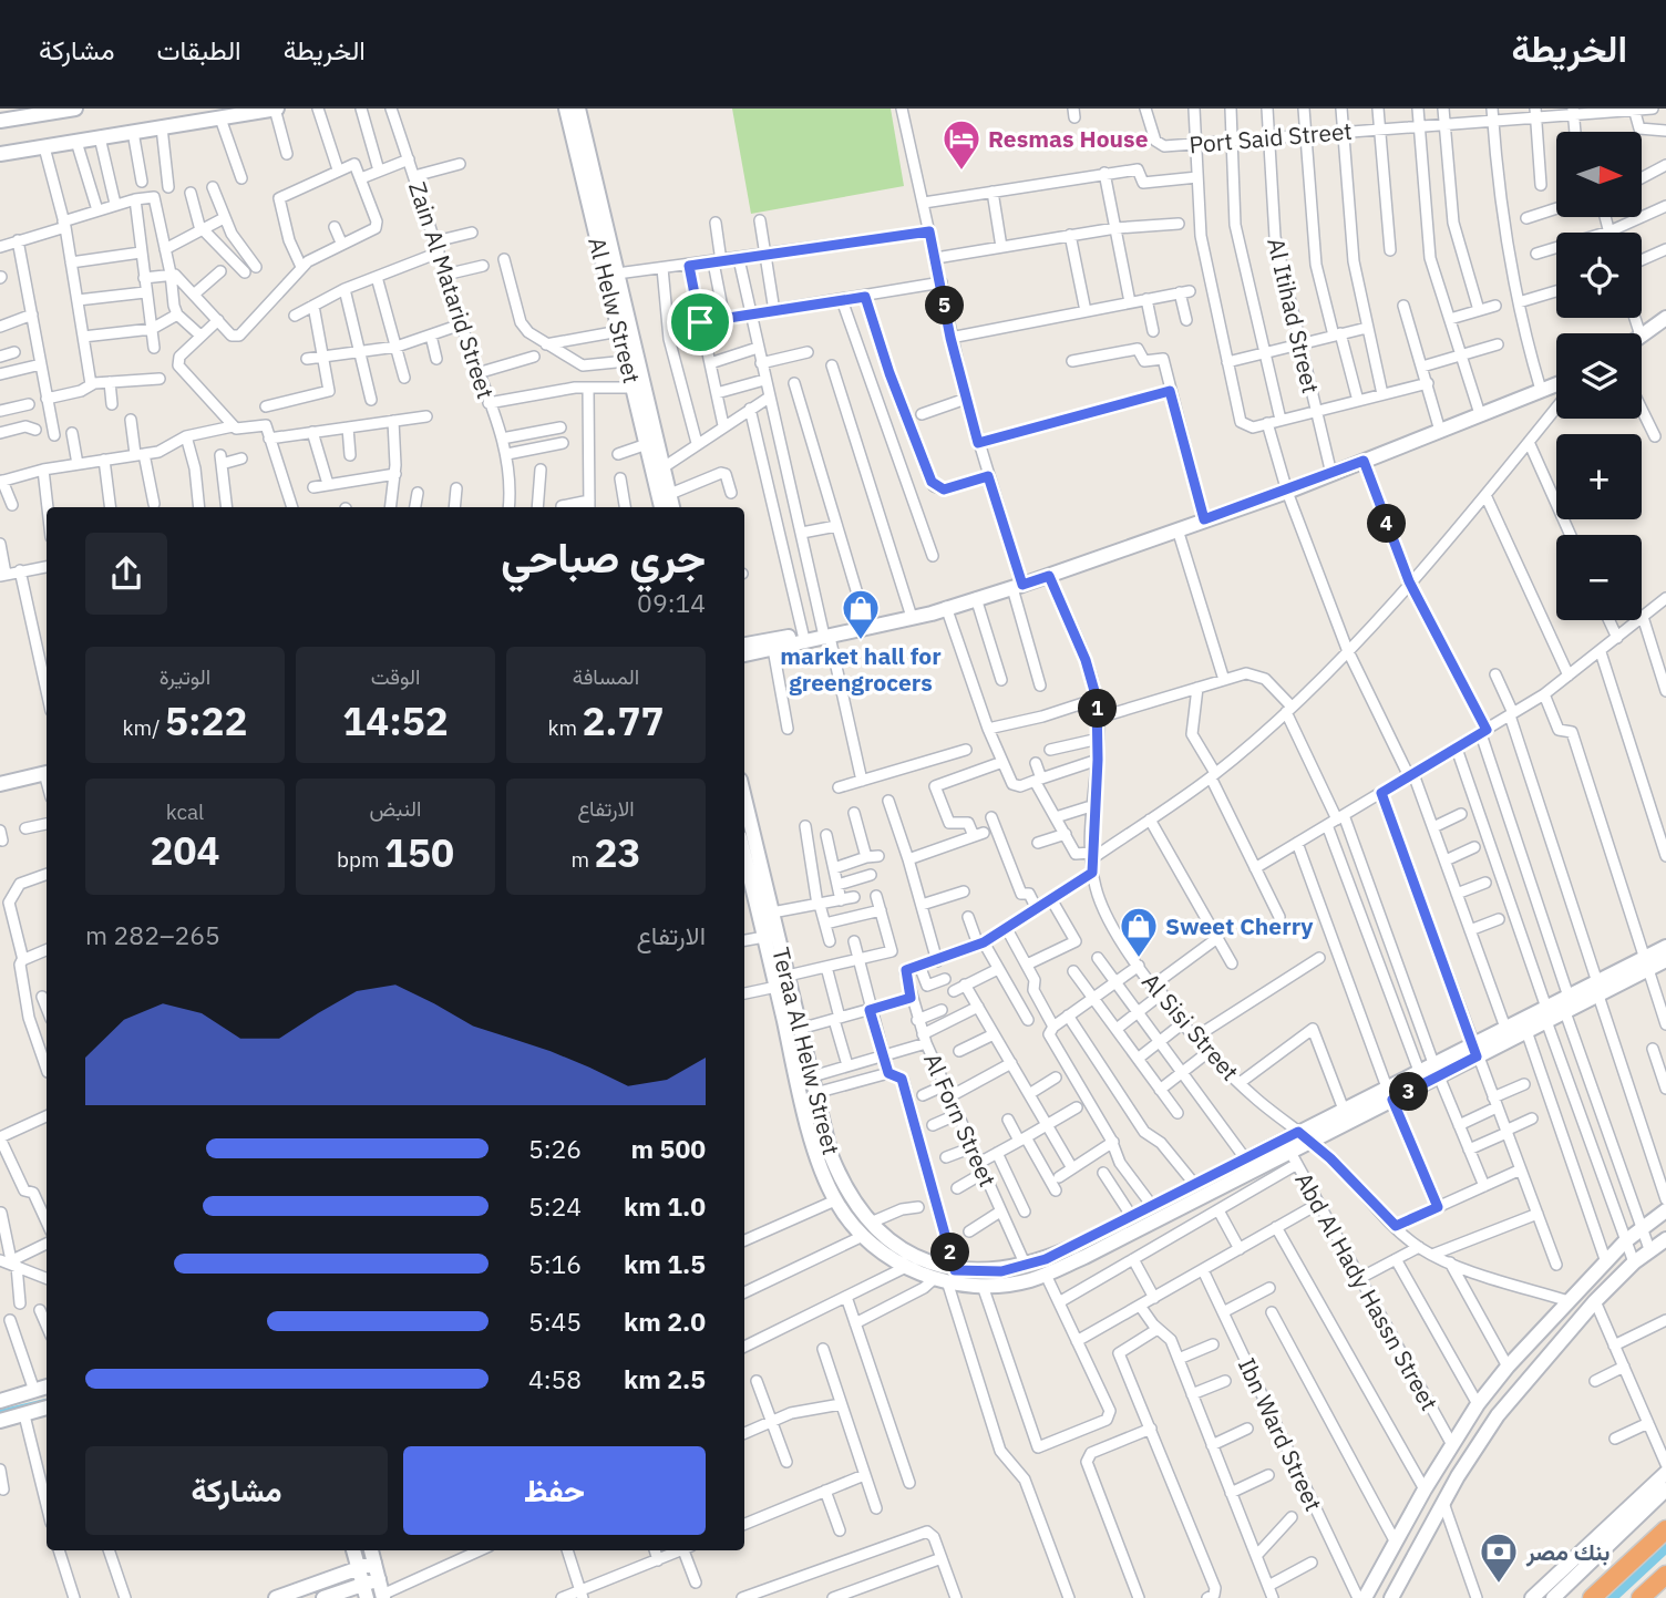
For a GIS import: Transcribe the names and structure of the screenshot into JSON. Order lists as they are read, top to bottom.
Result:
{
  "streets": {
    "street": [
      "Port Said Street",
      "Zain Al Matarid Street",
      "Al Helw Street",
      "Al Itihad Street",
      "Al Sisi Street",
      "Teraa Al Helw Street",
      "Al Forn Street",
      "Abd Al Hady Hassn Street",
      "Ibn Ward Street"
    ]
  },
  "crossings": [
    ["Port Said Street", "Al Itihad Street"],
    ["Al Sisi Street", "Teraa Al Helw Street"],
    ["Teraa Al Helw Street", "Al Forn Street"],
    ["Teraa Al Helw Street", "Abd Al Hady Hassn Street"]
  ],
  "places": {
    "hotel": ["Resmas House"],
    "shop": ["market hall for greengrocers", "Sweet Cherry"],
    "bank": ["بنك مصر"]
  },
  "north": "right",
  "page": {
    "header": "الخريطة",
    "nav": ["الخريطة", "الطبقات", "مشاركة"],
    "map_buttons": ["+", "−"],
    "pins": [
      "5",
      "4",
      "1",
      "3",
      "2"
    ],
    "heading": ["جري صباحي", "09:14"],
    "stats": [
      ["المسافة", "2.77 km"],
      ["الوقت", "14:52"],
      ["الوتيرة", "5:22 /km"],
      ["الارتفاع", "23 m"],
      ["النبض", "150 bpm"],
      ["kcal", "204"]
    ],
    "chart": ["الارتفاع", "265–282 m"],
    "list": [
      {
        "name": "500 m",
        "note": "5:26"
      },
      {
        "name": "1.0 km",
        "note": "5:24"
      },
      {
        "name": "1.5 km",
        "note": "5:16"
      },
      {
        "name": "2.0 km",
        "note": "5:45"
      },
      {
        "name": "2.5 km",
        "note": "4:58"
      }
    ],
    "buttons": ["حفظ", "مشاركة"]
  }
}
